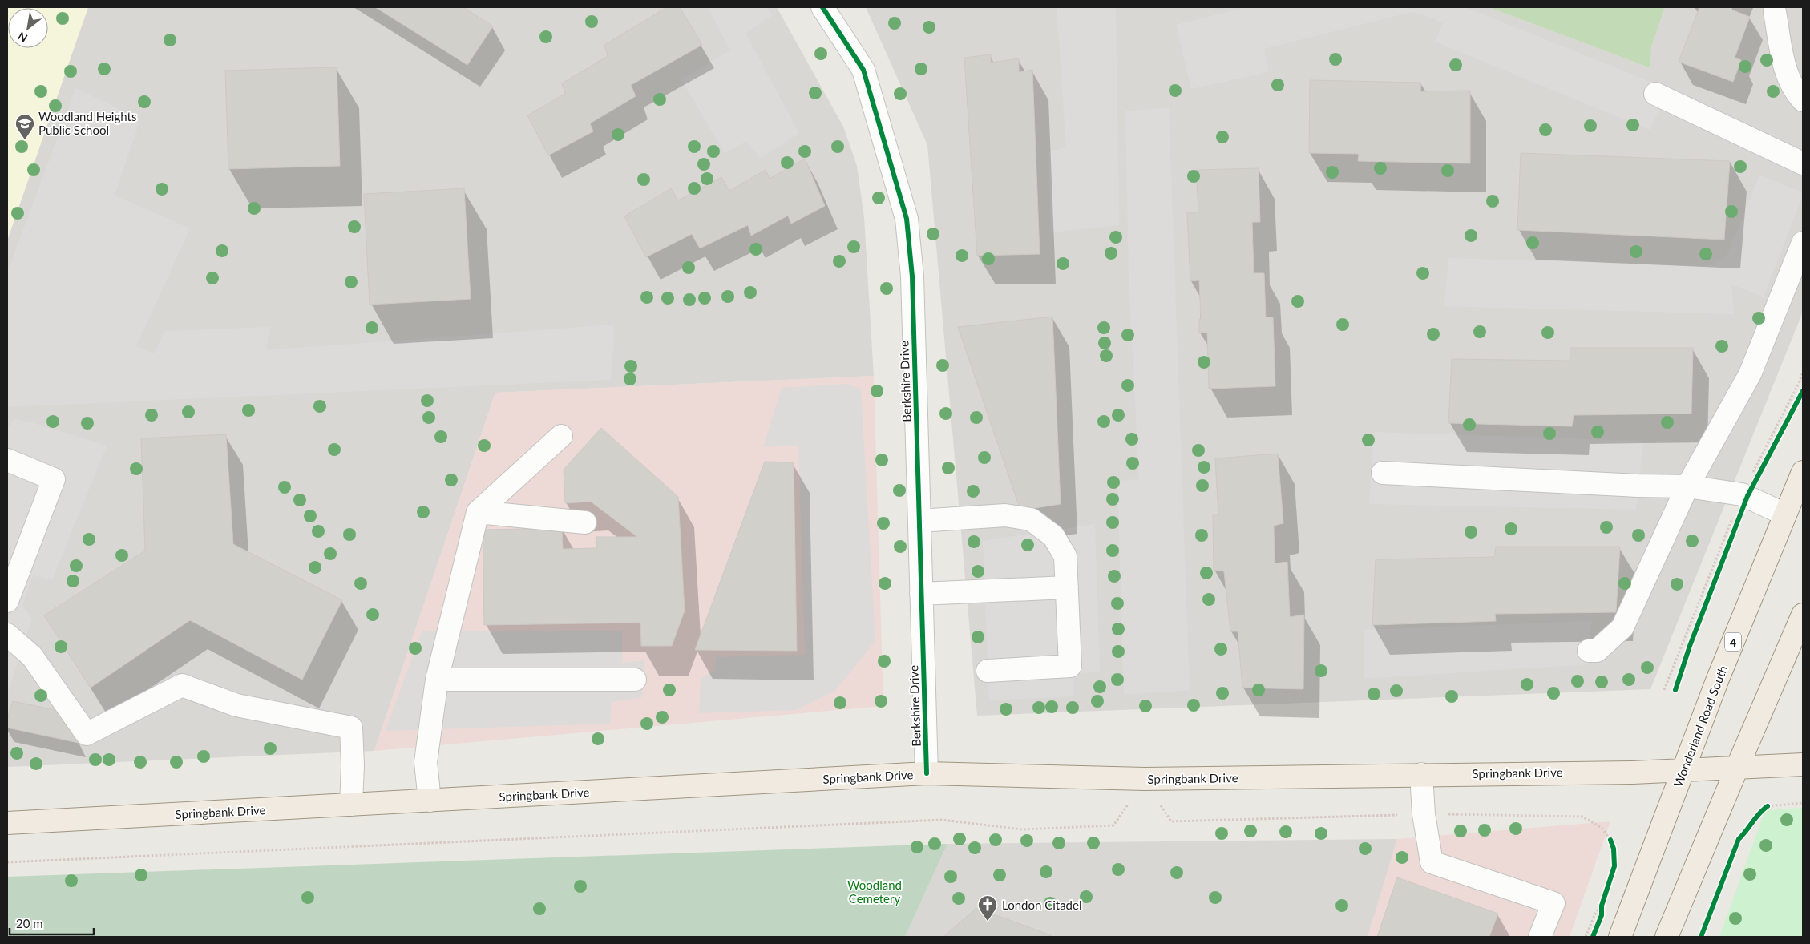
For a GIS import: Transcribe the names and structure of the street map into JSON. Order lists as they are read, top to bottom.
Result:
{
  "streets": {
    "main road": ["4", "Wonderland Road South", "Springbank Drive"],
    "street": ["Berkshire Drive"]
  },
  "crossings": [
    ["Berkshire Drive", "Springbank Drive"],
    ["Wonderland Road South", "Springbank Drive"]
  ],
  "parks": ["Woodland Cemetery"],
  "places": {
    "school or university": ["Woodland Heights Public School"],
    "church": ["London Citadel"]
  },
  "scale_bar": "20 m",
  "north": "bottom left"
}
